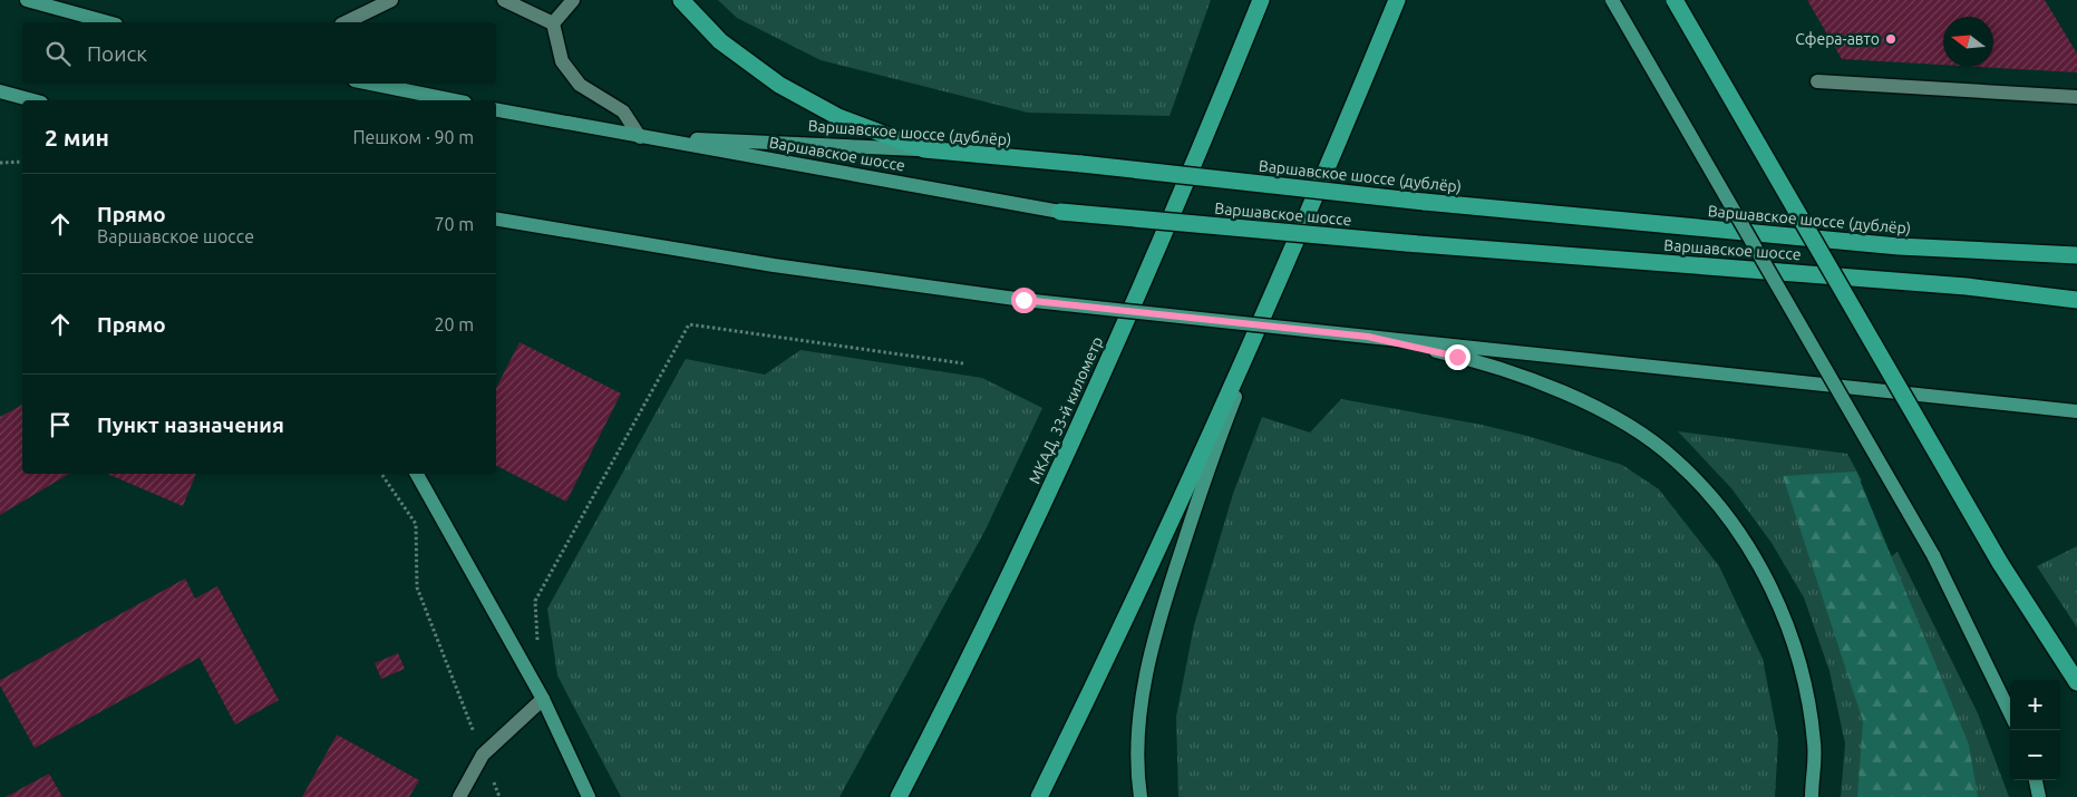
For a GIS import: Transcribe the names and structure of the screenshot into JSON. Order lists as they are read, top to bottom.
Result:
{
  "streets": {
    "highway": ["Варшавское шоссе (дублёр)", "Варшавское шоссе", "МКАД, 33-й километр"]
  },
  "crossings": [
    ["Варшавское шоссе (дублёр)", "Варшавское шоссе"]
  ],
  "places": ["Сфера-авто"],
  "north": "left",
  "page": {
    "search": "Поиск",
    "heading": ["2 мин", "Пешком · 90 m"],
    "list": [
      ["Прямо", "Варшавское шоссе", "70 m"],
      ["Прямо", "20 m"],
      "Пункт назначения"
    ],
    "map_buttons": ["+", "−"]
  }
}
